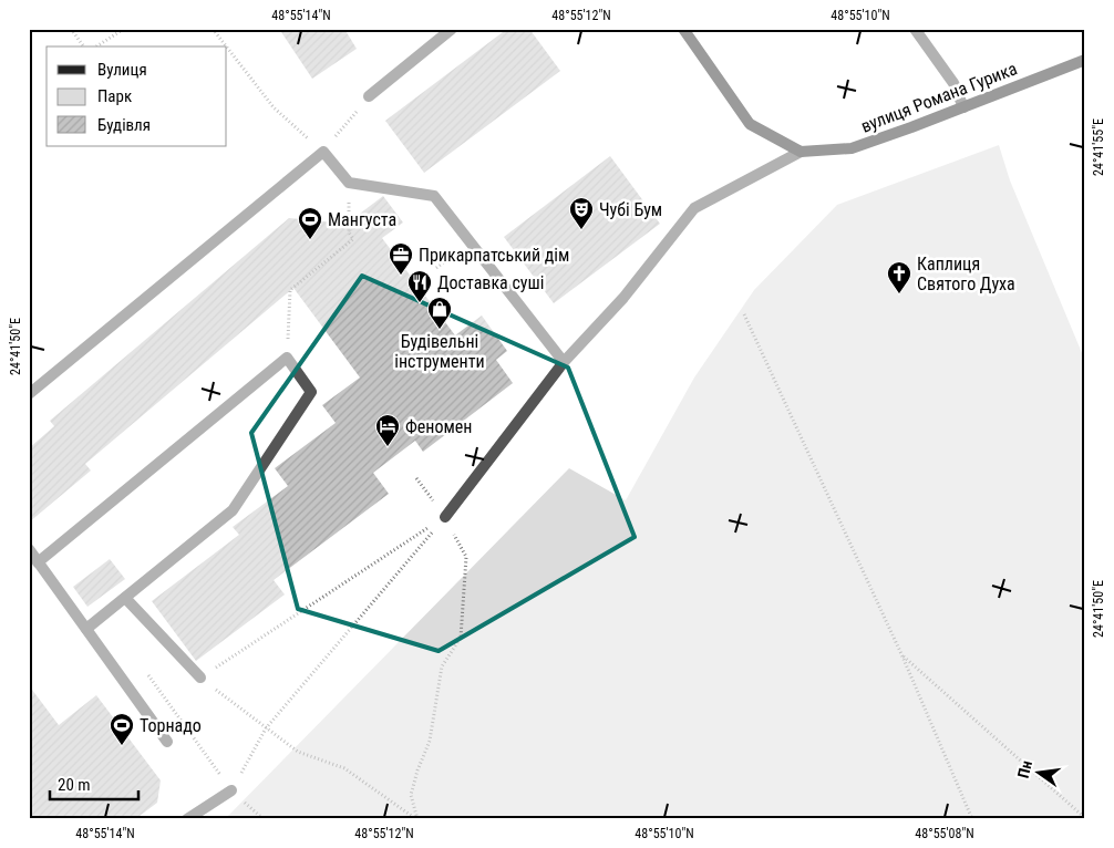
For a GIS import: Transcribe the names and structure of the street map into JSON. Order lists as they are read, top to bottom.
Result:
{
  "streets": {
    "main road": ["вулиця Романа Гурика"]
  },
  "places": {
    "theatre": ["Чубі Бум"],
    "sports": ["Мангуста", "Торнадо"],
    "office": ["Прикарпатський дім"],
    "church": ["Каплиця Святого Духа"],
    "restaurant": ["Доставка суші"],
    "shop": ["Будівельні інструменти"],
    "hotel": ["Феномен"]
  },
  "legend": ["Вулиця", "Парк", "Будівля"],
  "scale_bar": "20 m",
  "north": "left",
  "coordinates": [
    "48°55'14\"N",
    "48°55'12\"N",
    "48°55'10\"N",
    "24°41'55\"E",
    "24°41'50\"E",
    "48°55'08\"N"
  ]
}
